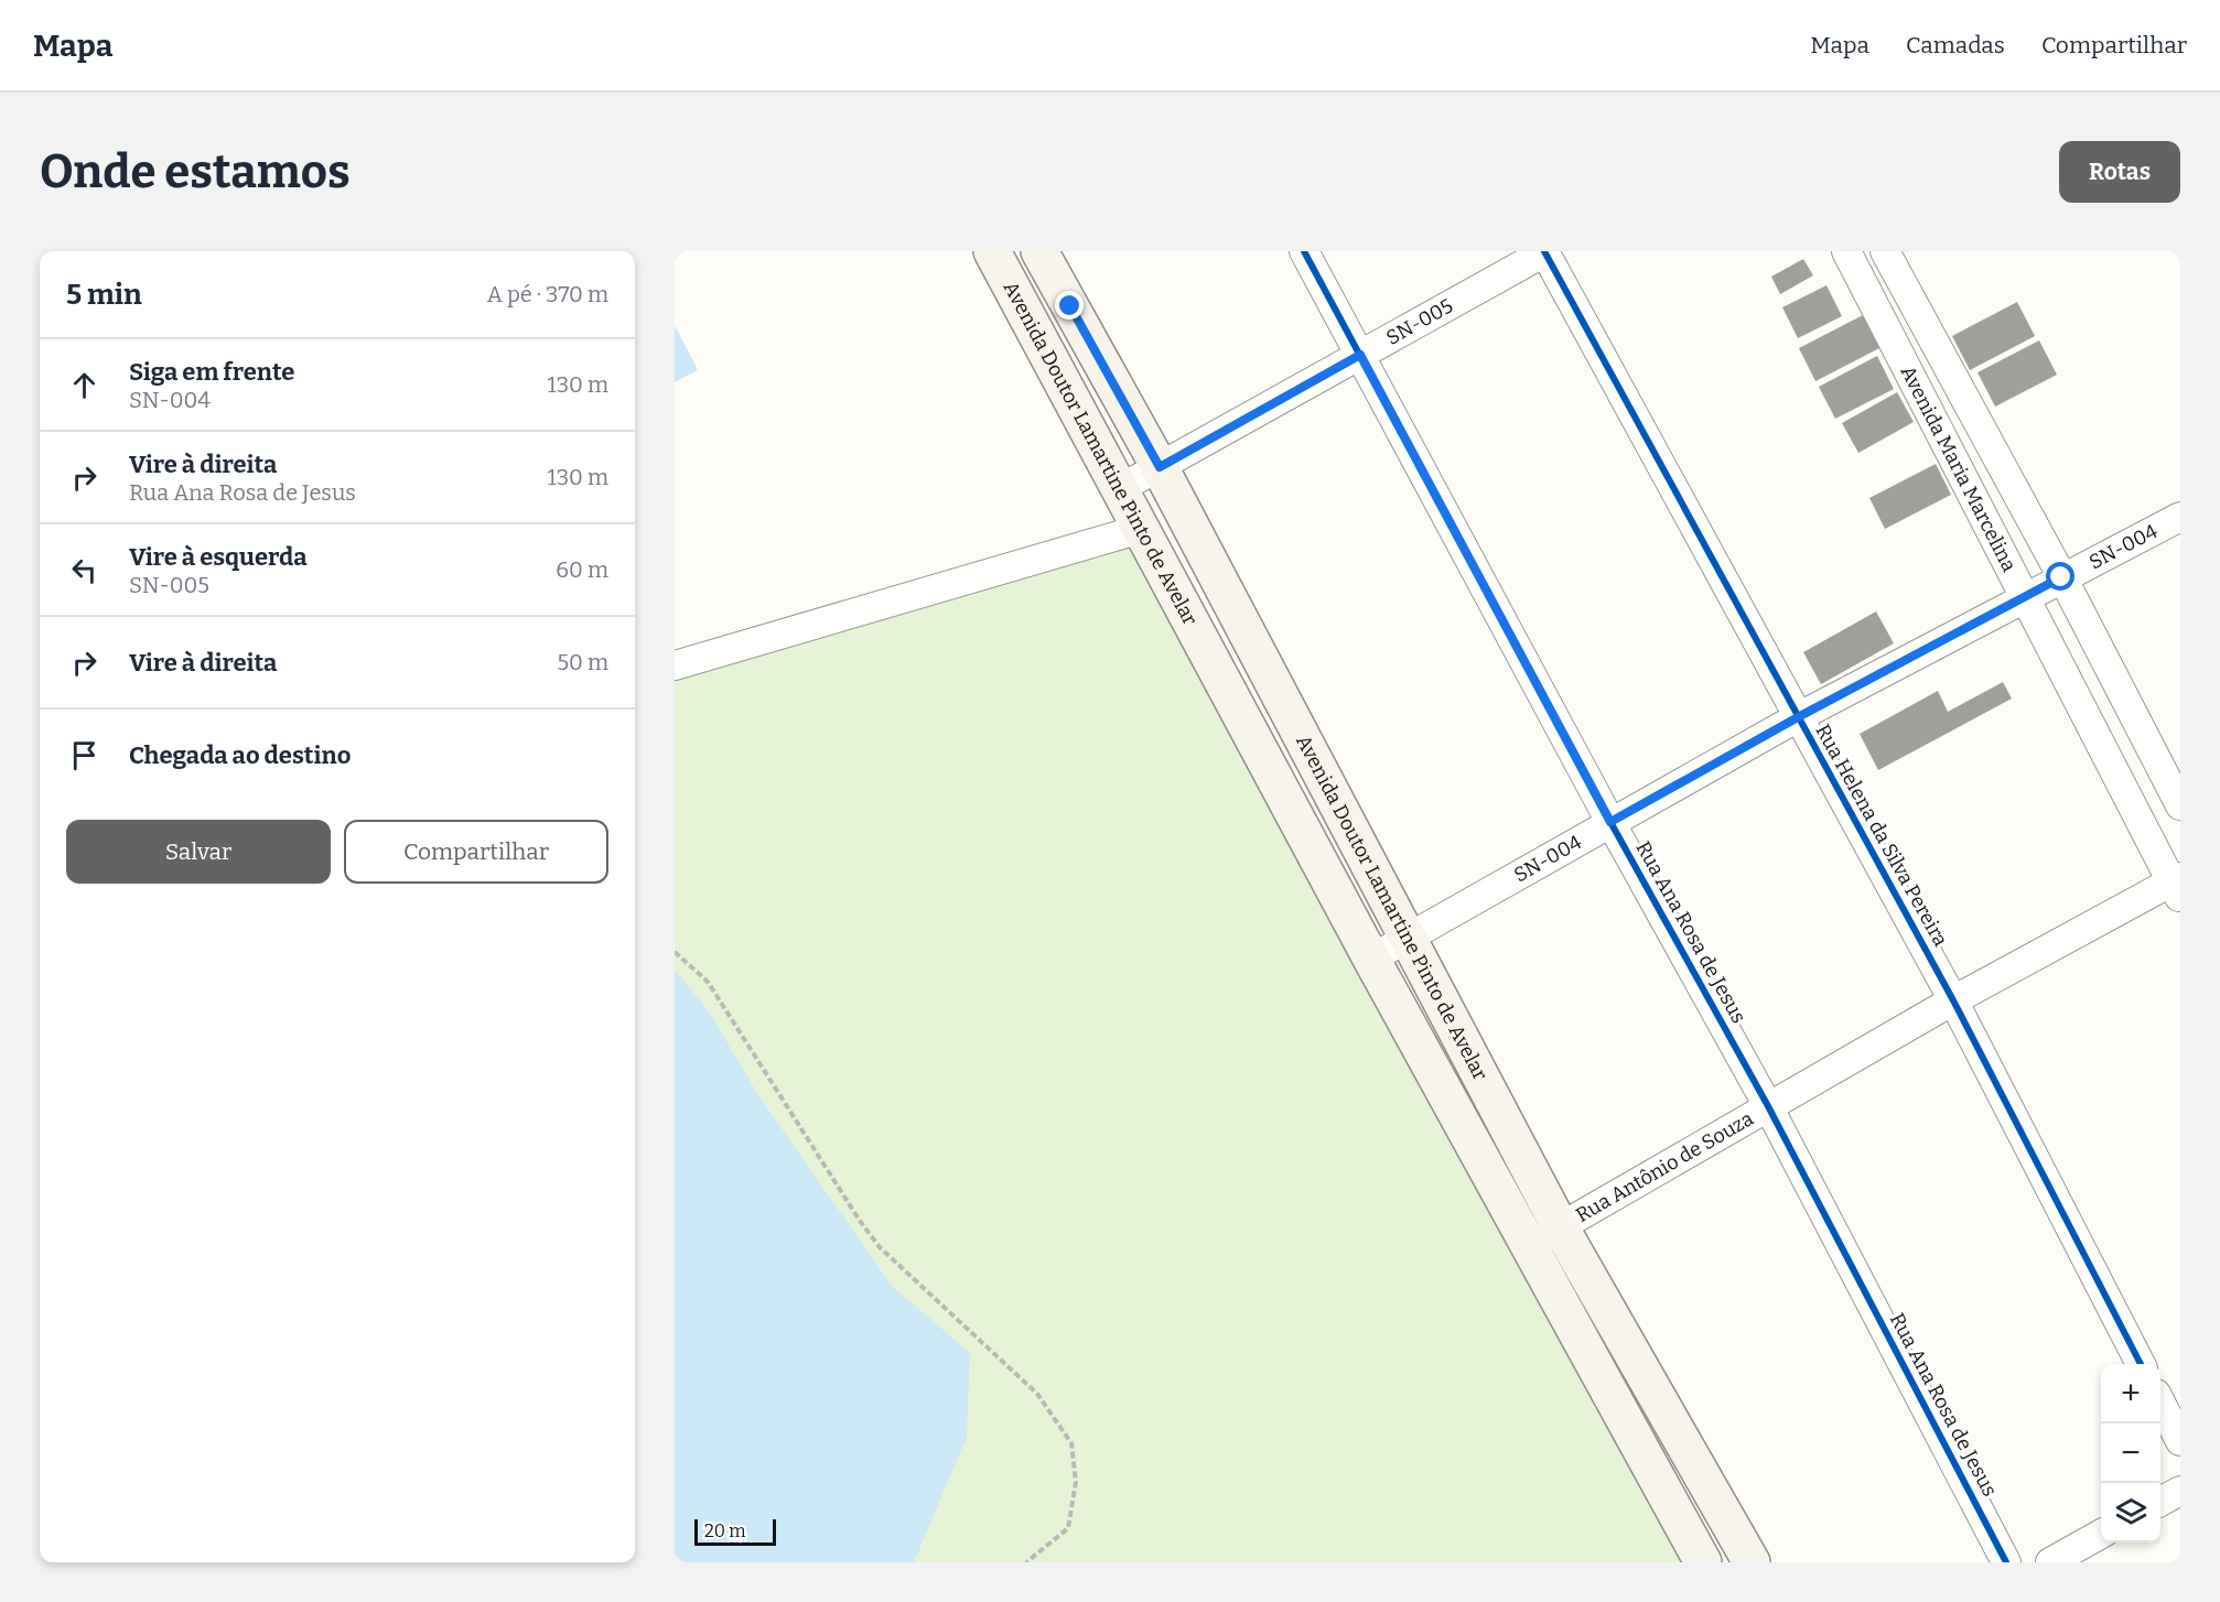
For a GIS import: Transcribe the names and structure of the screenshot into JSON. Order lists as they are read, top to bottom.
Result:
{
  "streets": {
    "main road": ["Avenida Doutor Lamartine Pinto de Avelar"],
    "street": [
      "SN-005",
      "Avenida Maria Marcelina",
      "SN-004",
      "Rua Helena da Silva Pereira",
      "Rua Ana Rosa de Jesus",
      "Rua Antônio de Souza"
    ]
  },
  "crossings": [
    ["SN-005", "Avenida Doutor Lamartine Pinto de Avelar"],
    ["SN-005", "Rua Helena da Silva Pereira"],
    ["SN-005", "Rua Ana Rosa de Jesus"],
    ["Avenida Doutor Lamartine Pinto de Avelar", "SN-004"],
    ["Avenida Doutor Lamartine Pinto de Avelar", "Rua Antônio de Souza"],
    ["Avenida Maria Marcelina", "SN-004"],
    ["Avenida Maria Marcelina", "Rua Antônio de Souza"],
    ["SN-004", "Rua Helena da Silva Pereira"],
    ["SN-004", "Rua Ana Rosa de Jesus"],
    ["Rua Helena da Silva Pereira", "Rua Antônio de Souza"],
    ["Rua Ana Rosa de Jesus", "Rua Antônio de Souza"]
  ],
  "scale_bar": "20 m",
  "page": {
    "header": "Mapa",
    "nav": ["Mapa", "Camadas", "Compartilhar"],
    "buttons": [
      "Rotas",
      ["Salvar", "Compartilhar"]
    ],
    "title": "Onde estamos",
    "heading": ["5 min", "A pé · 370 m"],
    "list": [
      ["Siga em frente", "SN-004", "130 m"],
      ["Vire à direita", "Rua Ana Rosa de Jesus", "130 m"],
      ["Vire à esquerda", "SN-005", "60 m"],
      ["Vire à direita", "50 m"],
      "Chegada ao destino"
    ],
    "map_buttons": ["+", "−"],
    "scale": "20 m"
  }
}
